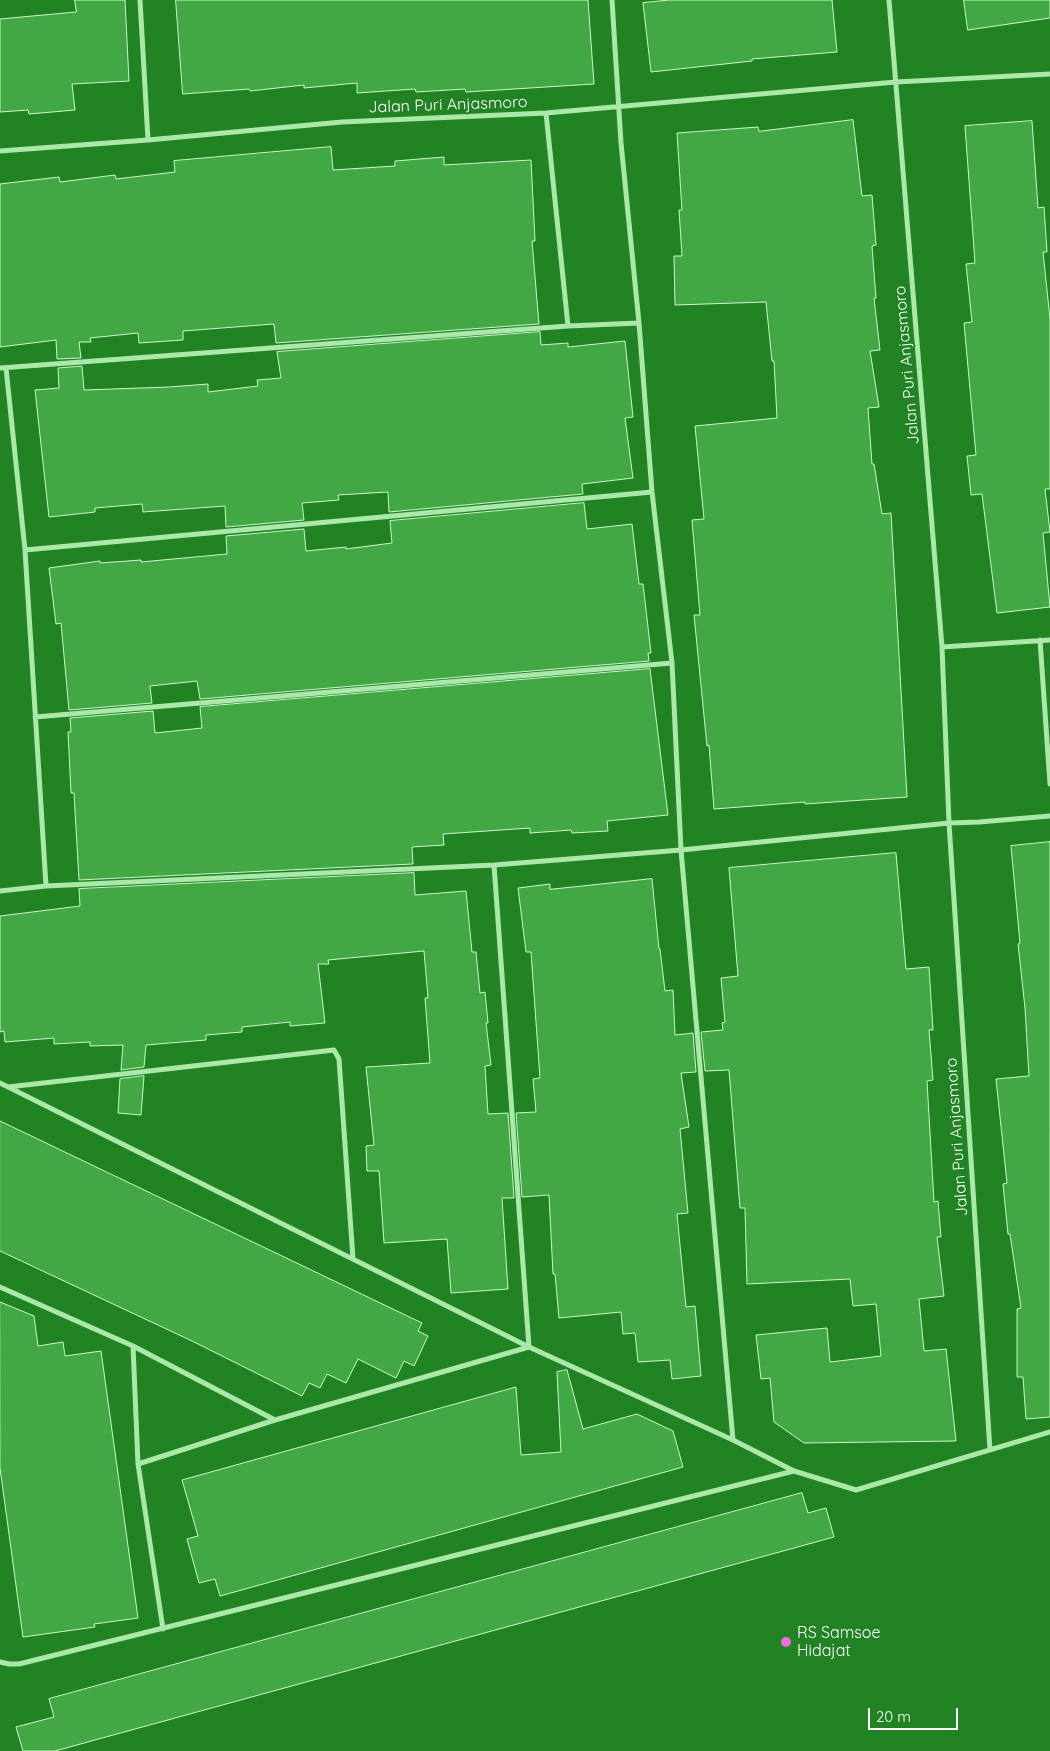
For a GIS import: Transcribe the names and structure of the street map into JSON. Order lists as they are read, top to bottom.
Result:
{
  "streets": {
    "street": ["Jalan Puri Anjasmoro"]
  },
  "places": ["RS Samsoe Hidajat"],
  "scale_bar": "20 m"
}
